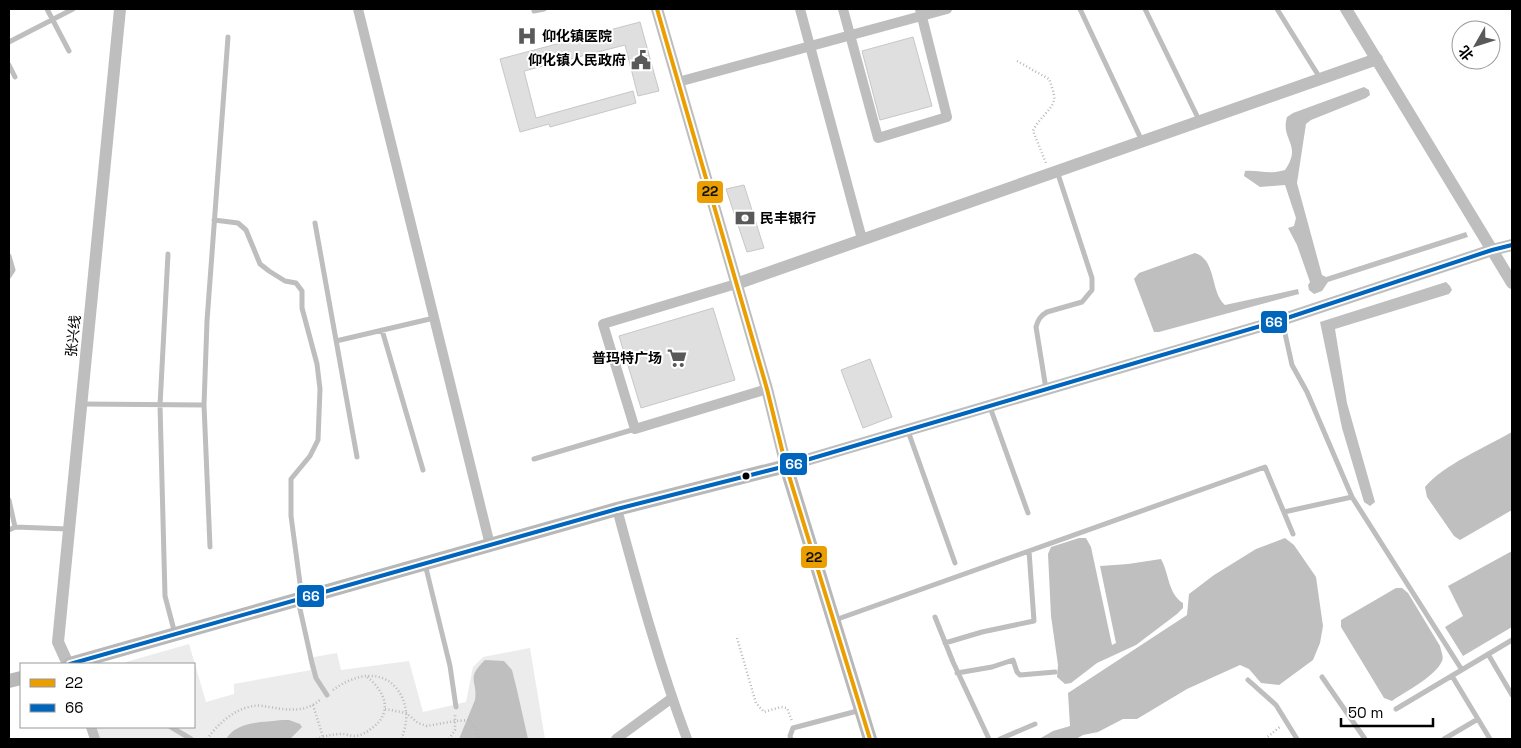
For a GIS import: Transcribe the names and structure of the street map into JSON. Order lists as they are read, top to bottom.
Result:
{
  "streets": {
    "street": ["张兴线"]
  },
  "places": {
    "hospital": ["仰化镇医院"],
    "public building": ["仰化镇人民政府"],
    "bank": ["民丰银行"],
    "supermarket": ["普玛特广场"]
  },
  "lines": ["transit line 22", "transit line 66"],
  "legend": ["22", "66"],
  "scale_bar": "50 m",
  "north": "bottom left"
}
